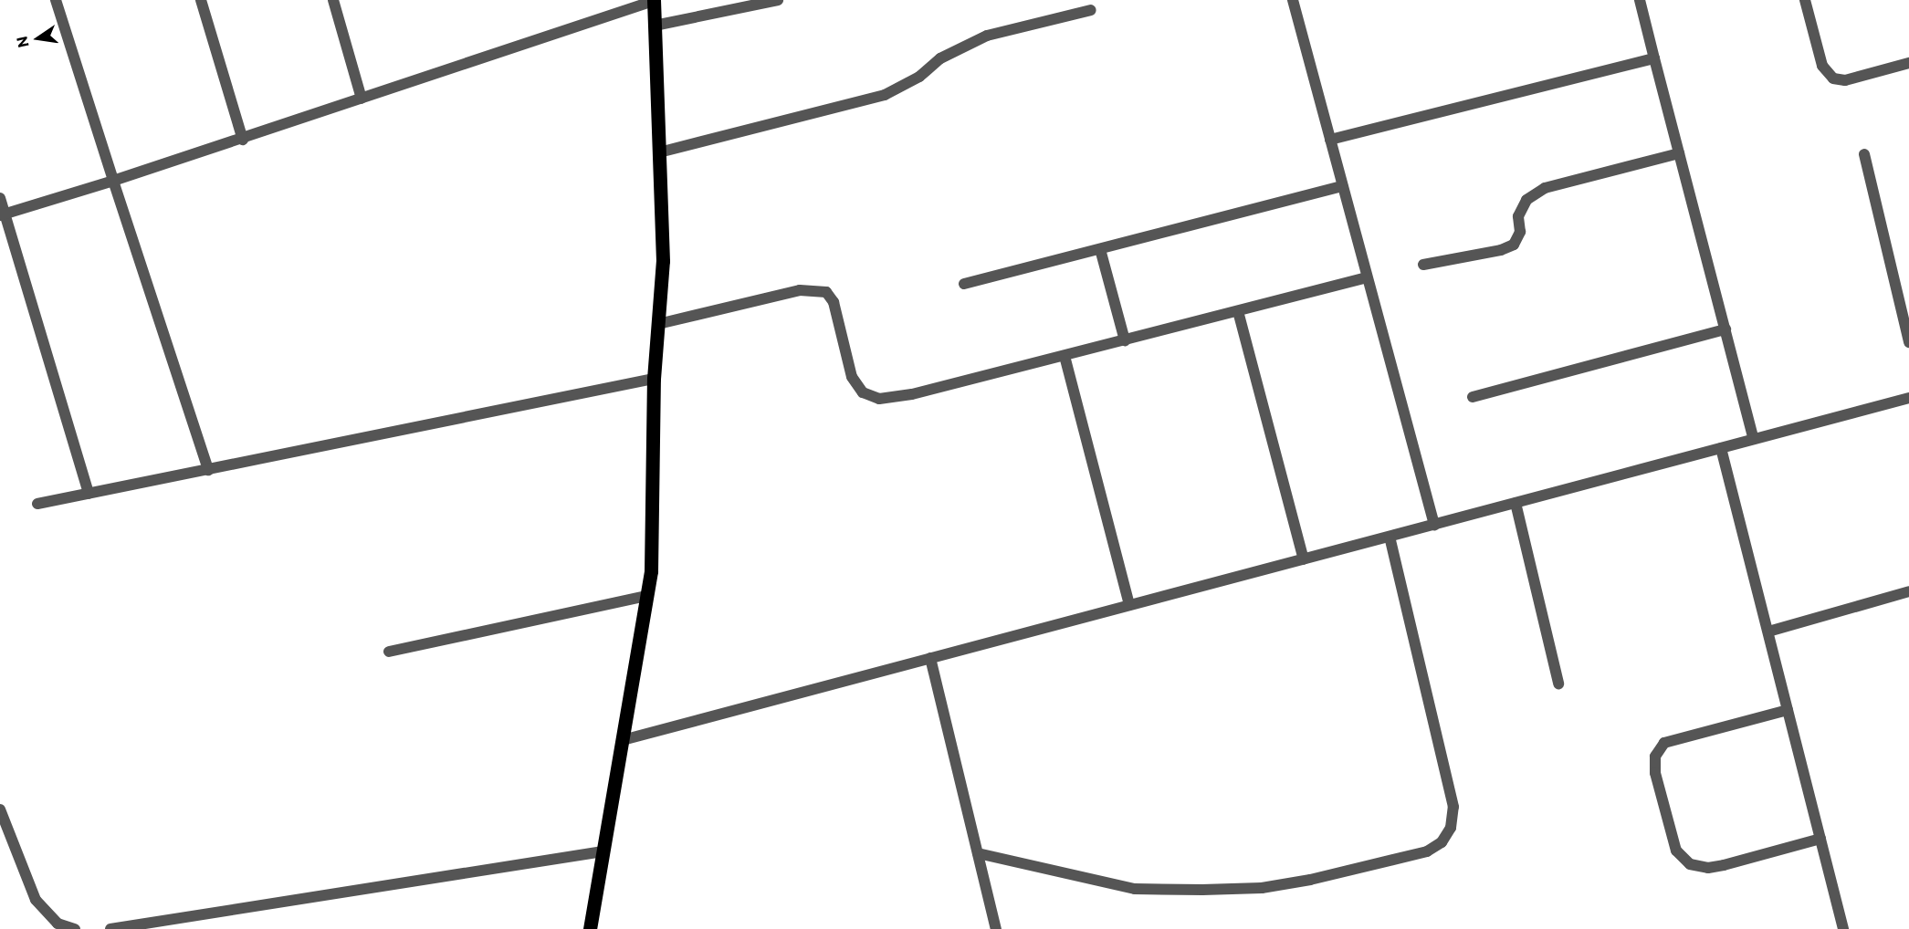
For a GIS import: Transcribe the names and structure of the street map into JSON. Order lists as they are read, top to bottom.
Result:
{
  "north": "left"
}
